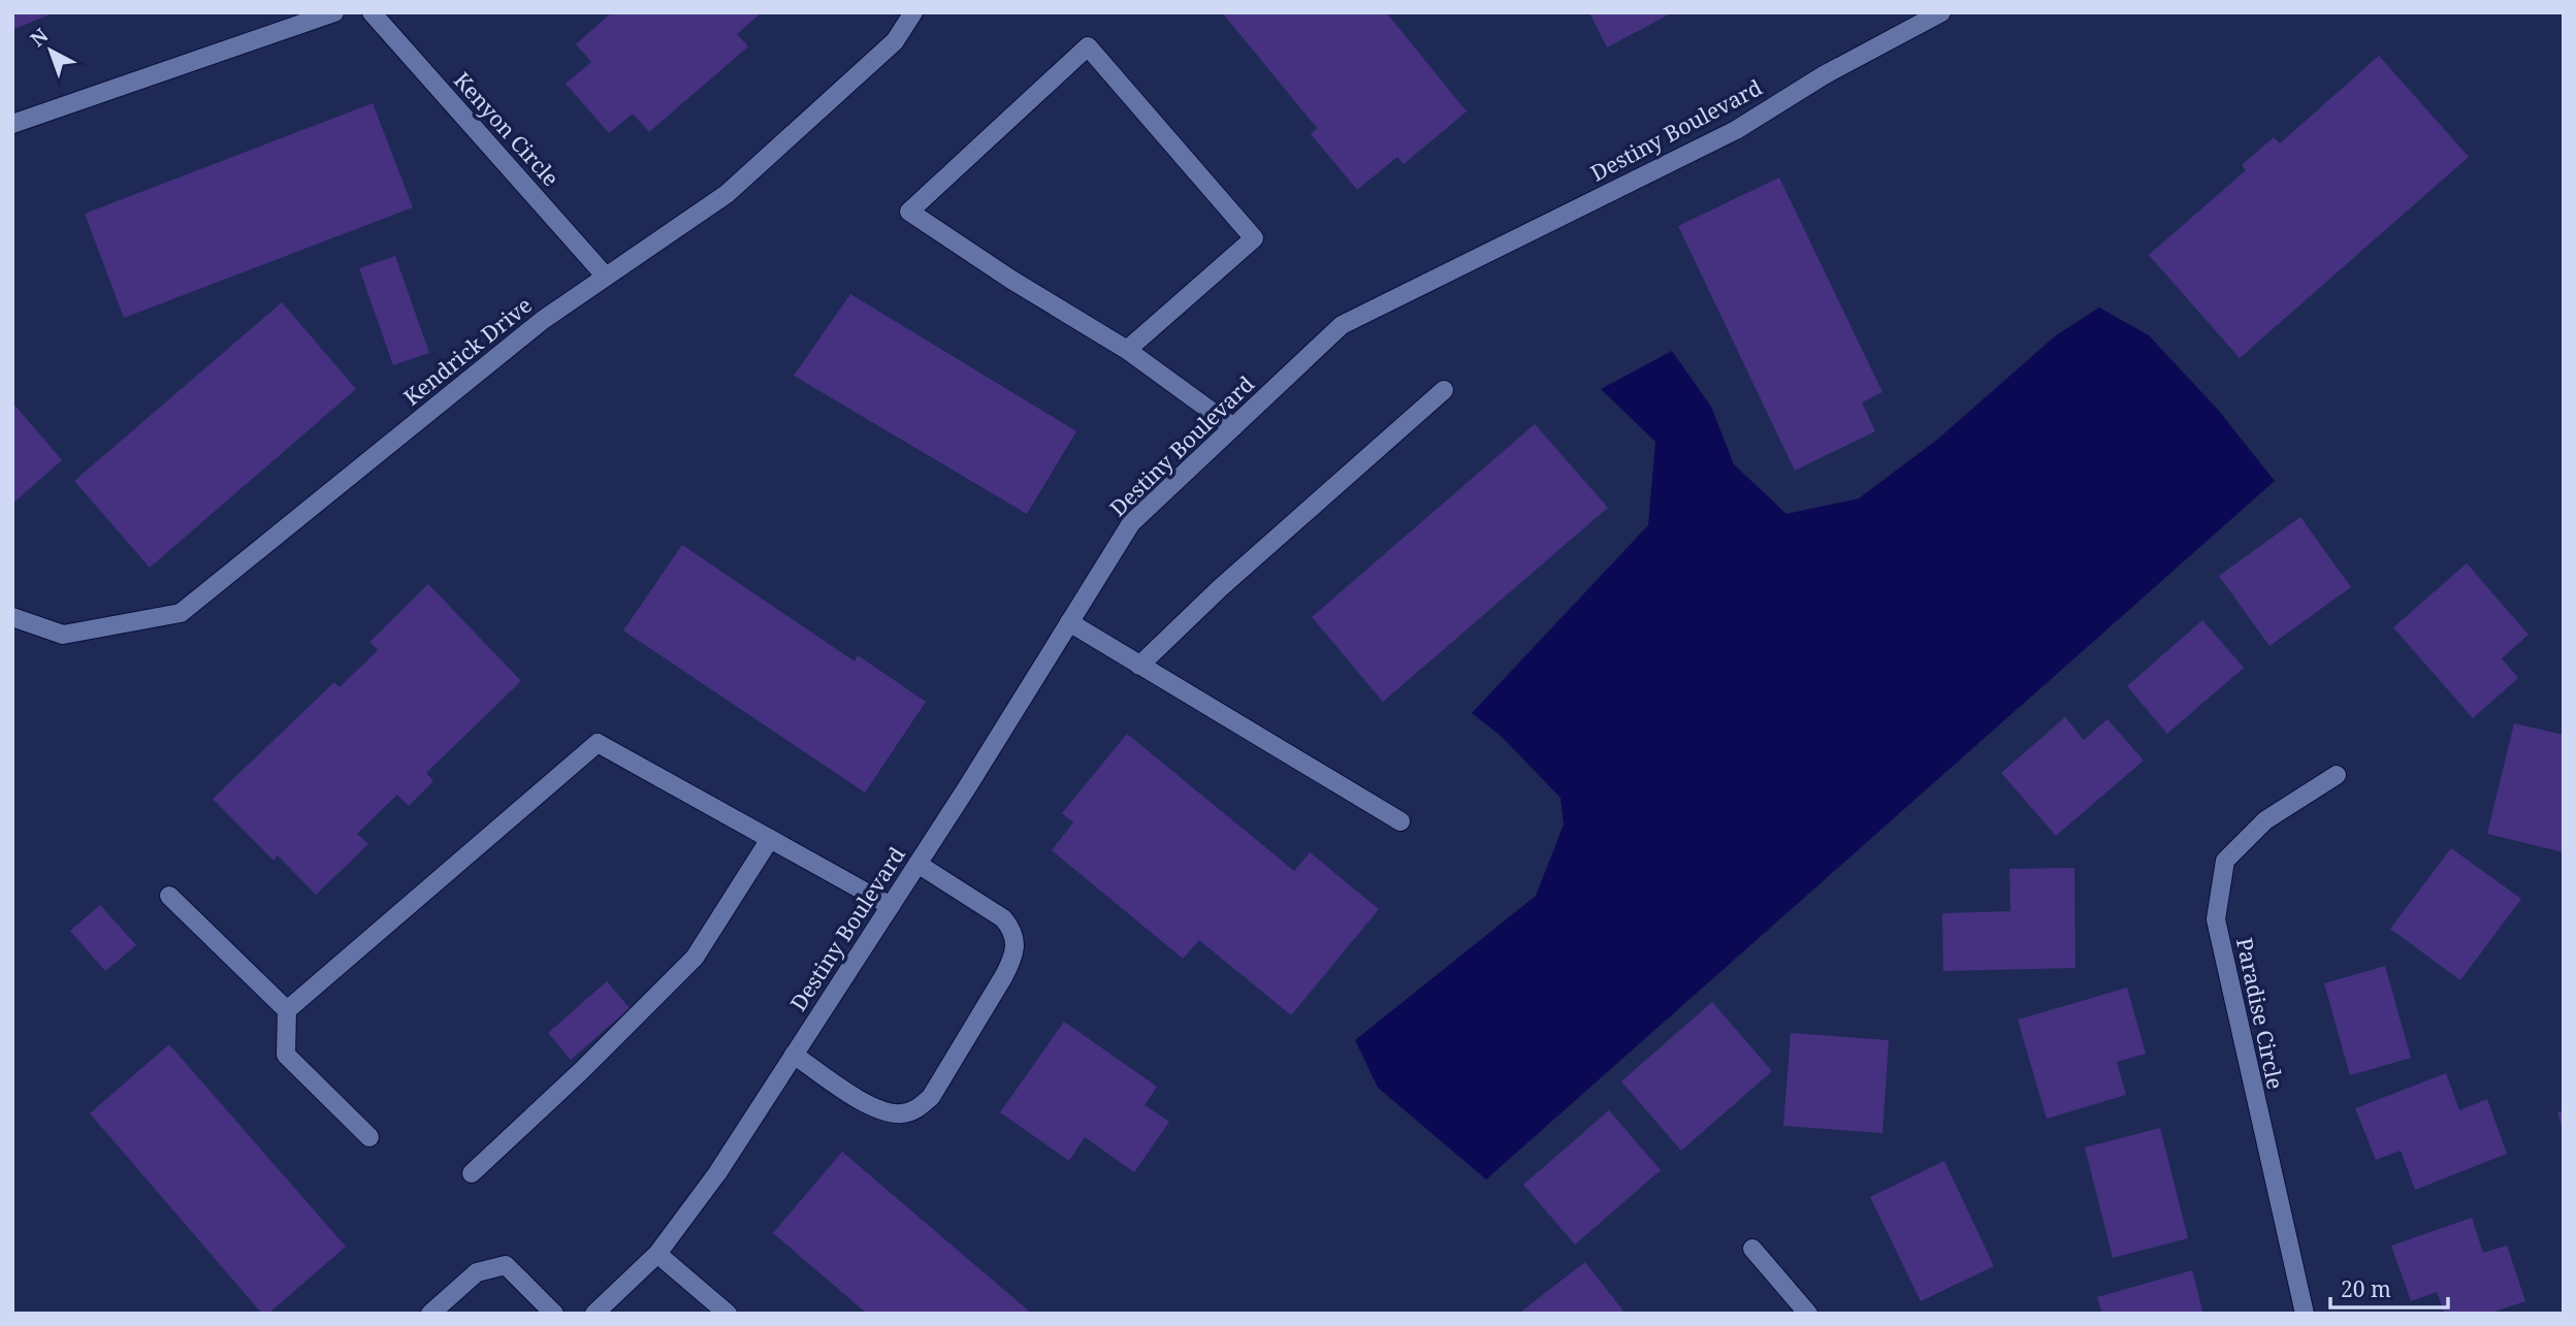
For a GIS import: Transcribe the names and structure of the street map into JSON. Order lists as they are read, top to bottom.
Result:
{
  "streets": {
    "street": [
      "Kenyon Circle",
      "Destiny Boulevard",
      "Kendrick Drive",
      "Paradise Circle"
    ]
  },
  "crossings": [
    ["Kenyon Circle", "Kendrick Drive"]
  ],
  "scale_bar": "20 m",
  "north": "top left"
}
